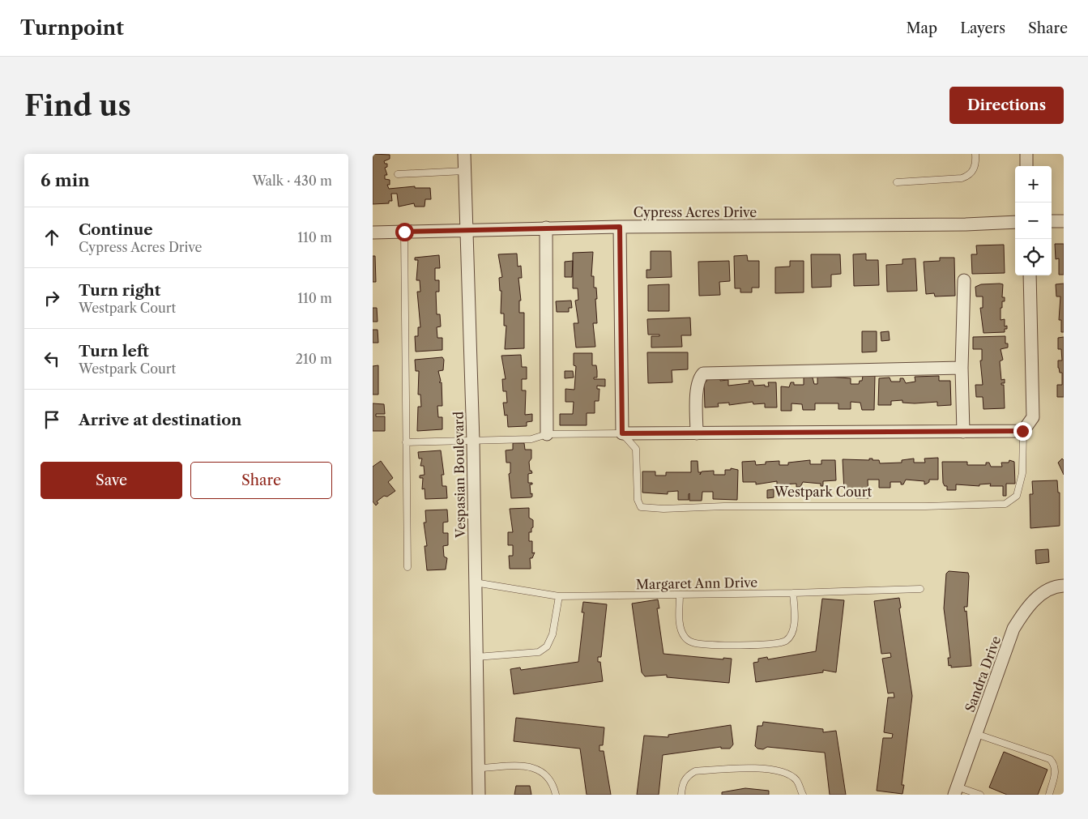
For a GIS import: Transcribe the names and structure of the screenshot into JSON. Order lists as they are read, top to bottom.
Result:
{
  "streets": {
    "street": [
      "Cypress Acres Drive",
      "Vespasian Boulevard",
      "Westpark Court",
      "Sandra Drive"
    ],
    "lane": ["Margaret Ann Drive"]
  },
  "crossings": [
    ["Cypress Acres Drive", "Vespasian Boulevard"],
    ["Vespasian Boulevard", "Margaret Ann Drive"]
  ],
  "page": {
    "header": "Turnpoint",
    "nav": ["Map", "Layers", "Share"],
    "buttons": [
      "Directions",
      ["Save", "Share"]
    ],
    "title": "Find us",
    "heading": ["6 min", "Walk · 430 m"],
    "map_buttons": ["+", "−"],
    "list": [
      ["Continue", "Cypress Acres Drive", "110 m"],
      ["Turn right", "Westpark Court", "110 m"],
      ["Turn left", "Westpark Court", "210 m"],
      "Arrive at destination"
    ]
  }
}
